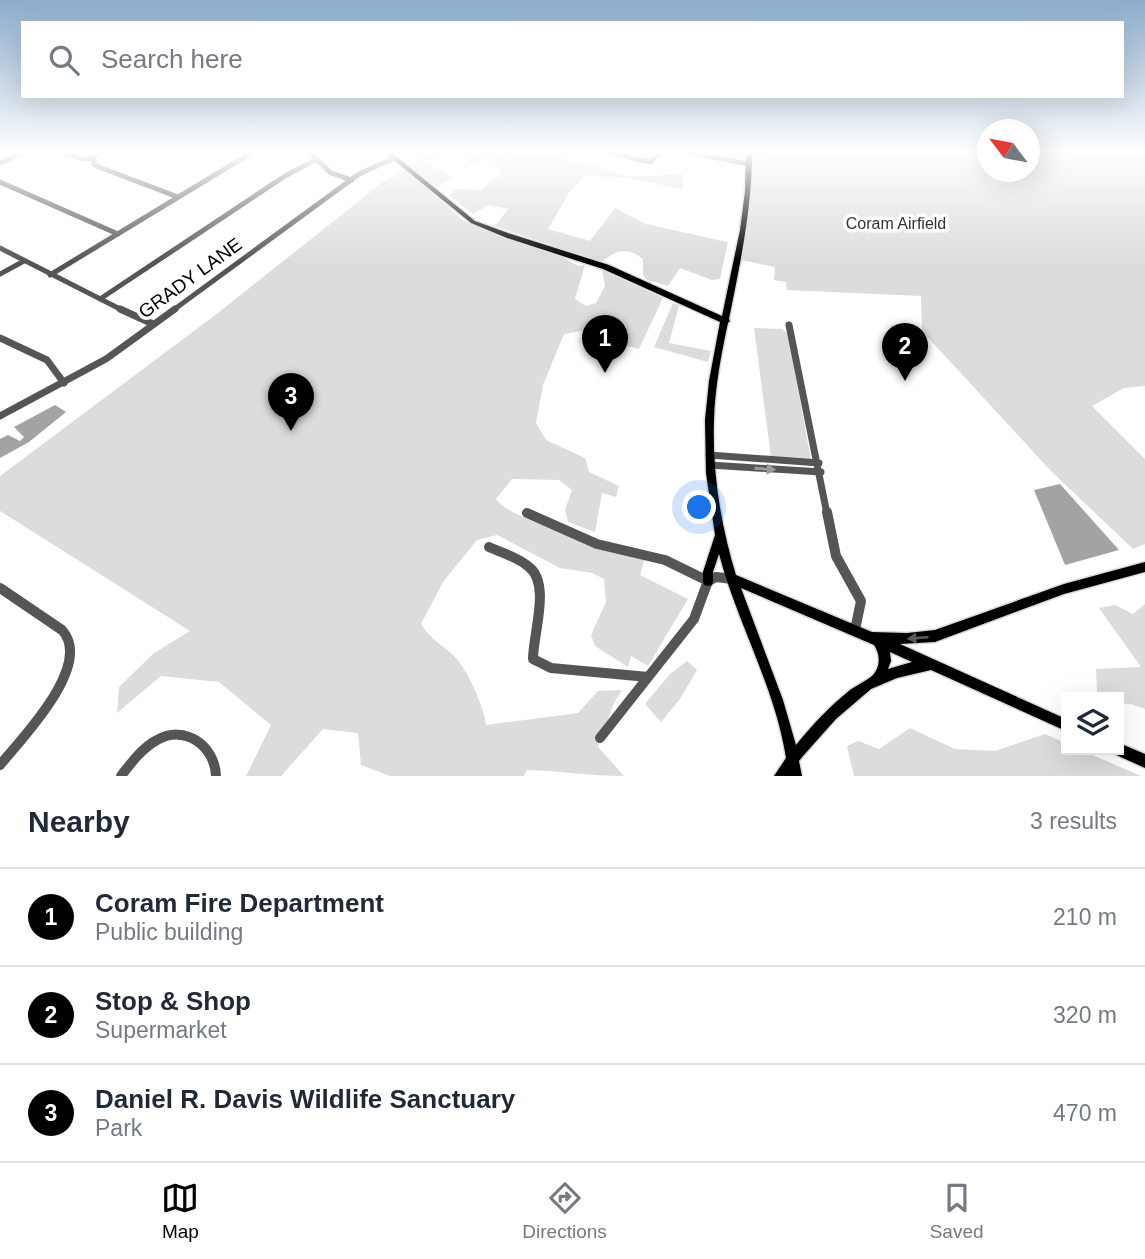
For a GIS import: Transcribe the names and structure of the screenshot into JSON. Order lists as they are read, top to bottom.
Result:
{
  "streets": {
    "street": ["GRADY LANE"]
  },
  "parks": ["Coram Airfield"],
  "north": "top left",
  "page": {
    "search": "Search here",
    "pins": ["1", "2", "3"],
    "heading": ["Nearby", "3 results"],
    "list": [
      {
        "mark": "1",
        "name": "Coram Fire Department",
        "note": "Public building",
        "value": "210 m"
      },
      {
        "mark": "2",
        "name": "Stop & Shop",
        "note": "Supermarket",
        "value": "320 m"
      },
      {
        "mark": "3",
        "name": "Daniel R. Davis Wildlife Sanctuary",
        "note": "Park",
        "value": "470 m"
      }
    ],
    "nav": ["Map", "Directions", "Saved"]
  }
}
